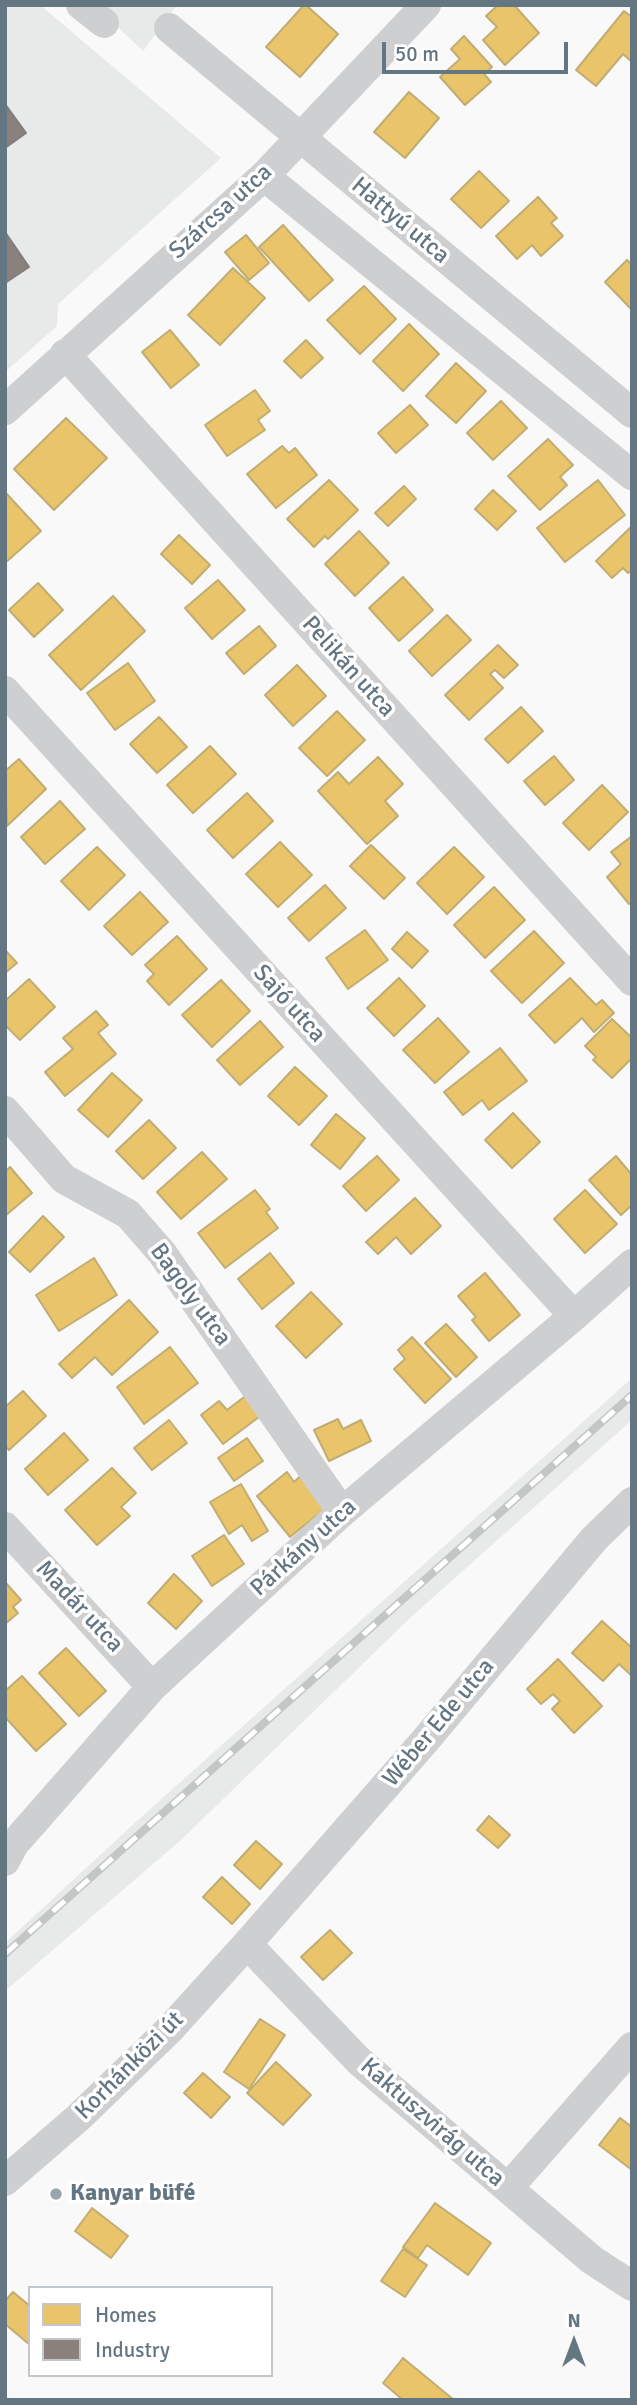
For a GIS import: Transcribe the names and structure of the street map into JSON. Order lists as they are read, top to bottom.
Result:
{
  "streets": {
    "street": [
      "Szárcsa utca",
      "Hattyú utca",
      "Pelikán utca",
      "Sajó utca",
      "Bagoly utca",
      "Párkány utca",
      "Madár utca",
      "Wéber Ede utca",
      "Korhánközi út",
      "Kaktuszvirág utca"
    ]
  },
  "crossings": [
    ["Szárcsa utca", "Hattyú utca"],
    ["Szárcsa utca", "Pelikán utca"],
    ["Sajó utca", "Párkány utca"],
    ["Bagoly utca", "Párkány utca"],
    ["Párkány utca", "Madár utca"],
    ["Wéber Ede utca", "Korhánközi út"],
    ["Wéber Ede utca", "Kaktuszvirág utca"],
    ["Korhánközi út", "Kaktuszvirág utca"]
  ],
  "places": ["Kanyar büfé"],
  "legend": ["Homes", "Industry"],
  "scale_bar": "50 m",
  "north": "top"
}
